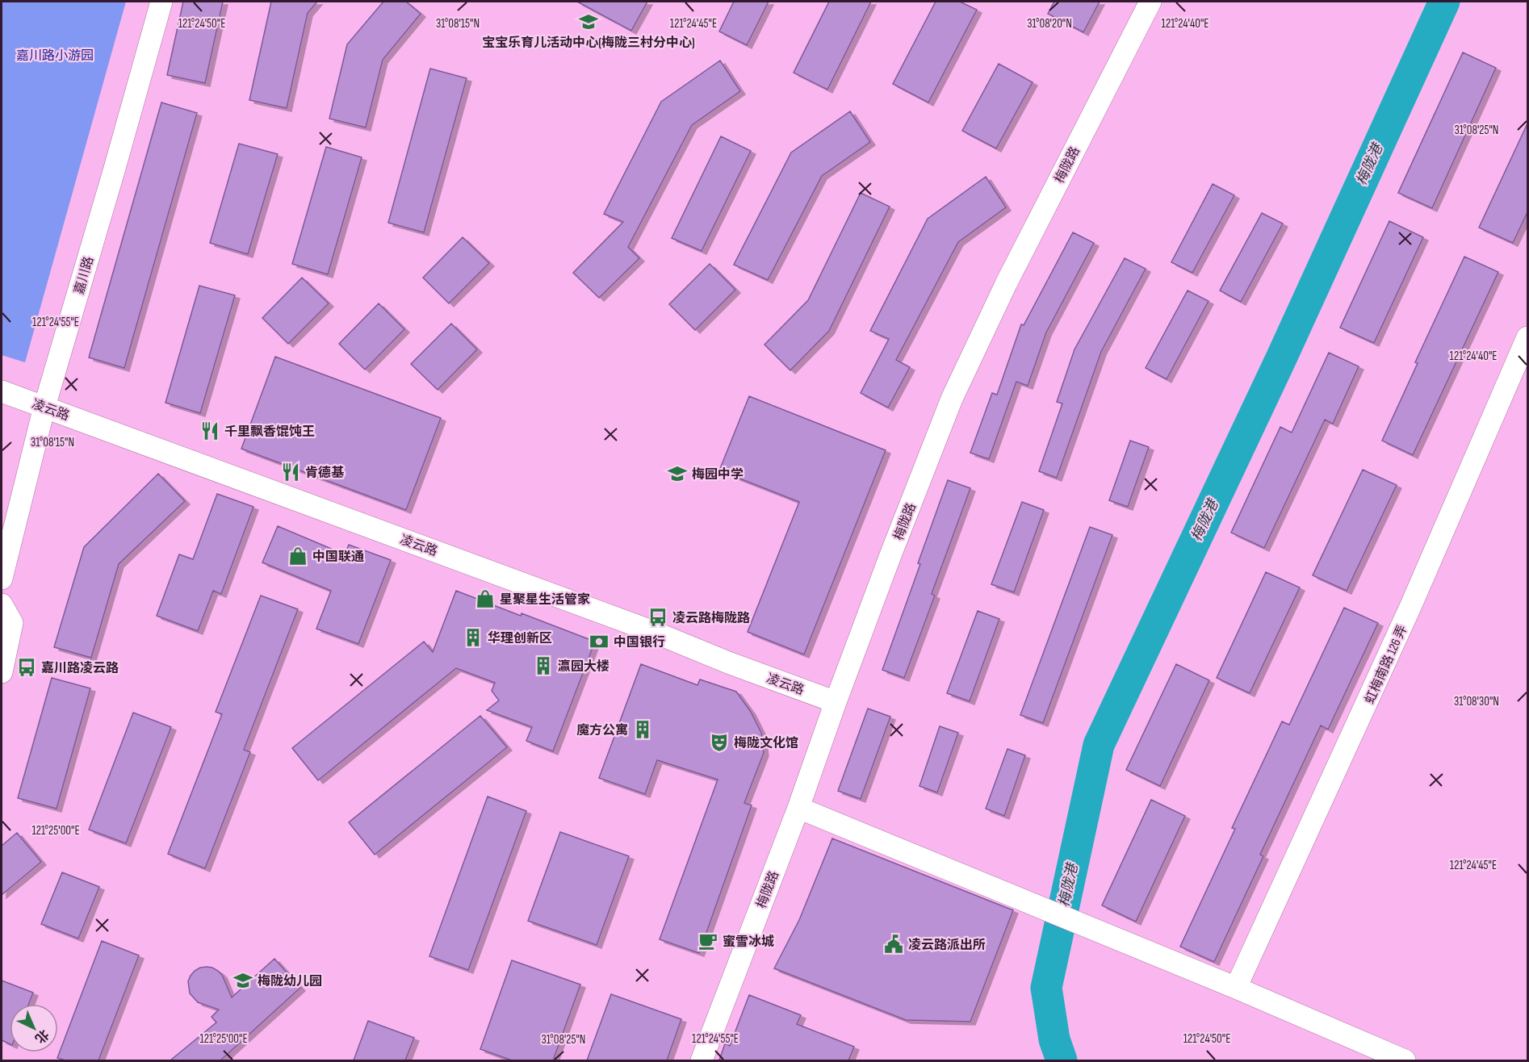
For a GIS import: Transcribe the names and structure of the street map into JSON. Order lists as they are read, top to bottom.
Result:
{
  "streets": {
    "street": [
      "梅陇路",
      "嘉川路",
      "凌云路",
      "虹梅南路 126 弄"
    ]
  },
  "crossings": [
    ["梅陇路", "凌云路"],
    ["嘉川路", "凌云路"]
  ],
  "water": ["梅陇港"],
  "parks": ["嘉川路小游园"],
  "places": {
    "school or university": ["宝宝乐育儿活动中心(梅陇三村分中心)", "梅园中学", "梅陇幼儿园"],
    "restaurant": ["千里飘香馄饨王", "肯德基"],
    "shop": ["中国联通", "星聚星生活管家"],
    "bus stop": ["凌云路梅陇路", "嘉川路凌云路"],
    "building": ["华理创新区", "瀛园大楼", "魔方公寓"],
    "bank": ["中国银行"],
    "theatre": ["梅陇文化馆"],
    "cafe": ["蜜雪冰城"],
    "public building": ["凌云路派出所"]
  },
  "north": "bottom right",
  "coordinates": [
    "31°08'15\"N",
    "31°08'20\"N",
    "121°24'50\"E",
    "121°24'45\"E",
    "121°24'40\"E",
    "31°08'25\"N",
    "121°24'55\"E",
    "31°08'30\"N",
    "121°25'00\"E"
  ]
}
